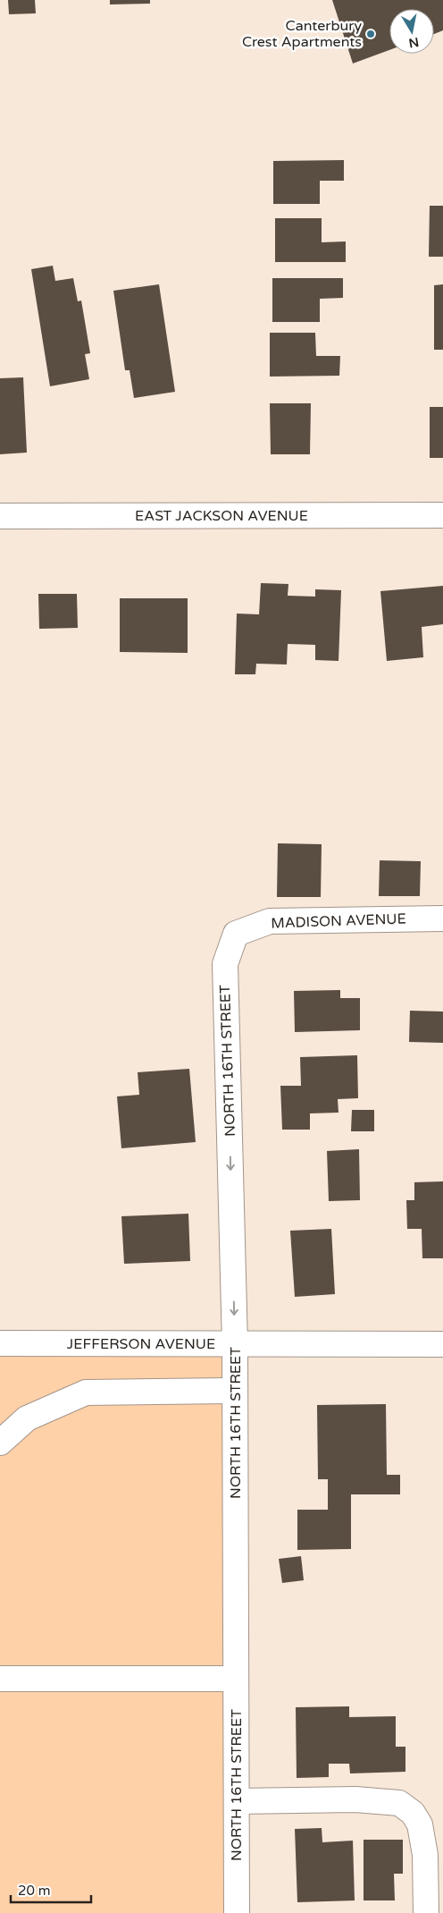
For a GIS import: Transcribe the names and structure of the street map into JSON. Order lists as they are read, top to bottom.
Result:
{
  "streets": {
    "street": [
      "EAST JACKSON AVENUE",
      "MADISON AVENUE",
      "NORTH 16TH STREET",
      "JEFFERSON AVENUE"
    ]
  },
  "crossings": [
    ["MADISON AVENUE", "NORTH 16TH STREET"],
    ["NORTH 16TH STREET", "JEFFERSON AVENUE"]
  ],
  "one_way": ["NORTH 16TH STREET"],
  "places": ["Canterbury Crest Apartments"],
  "scale_bar": "20 m",
  "north": "bottom"
}
